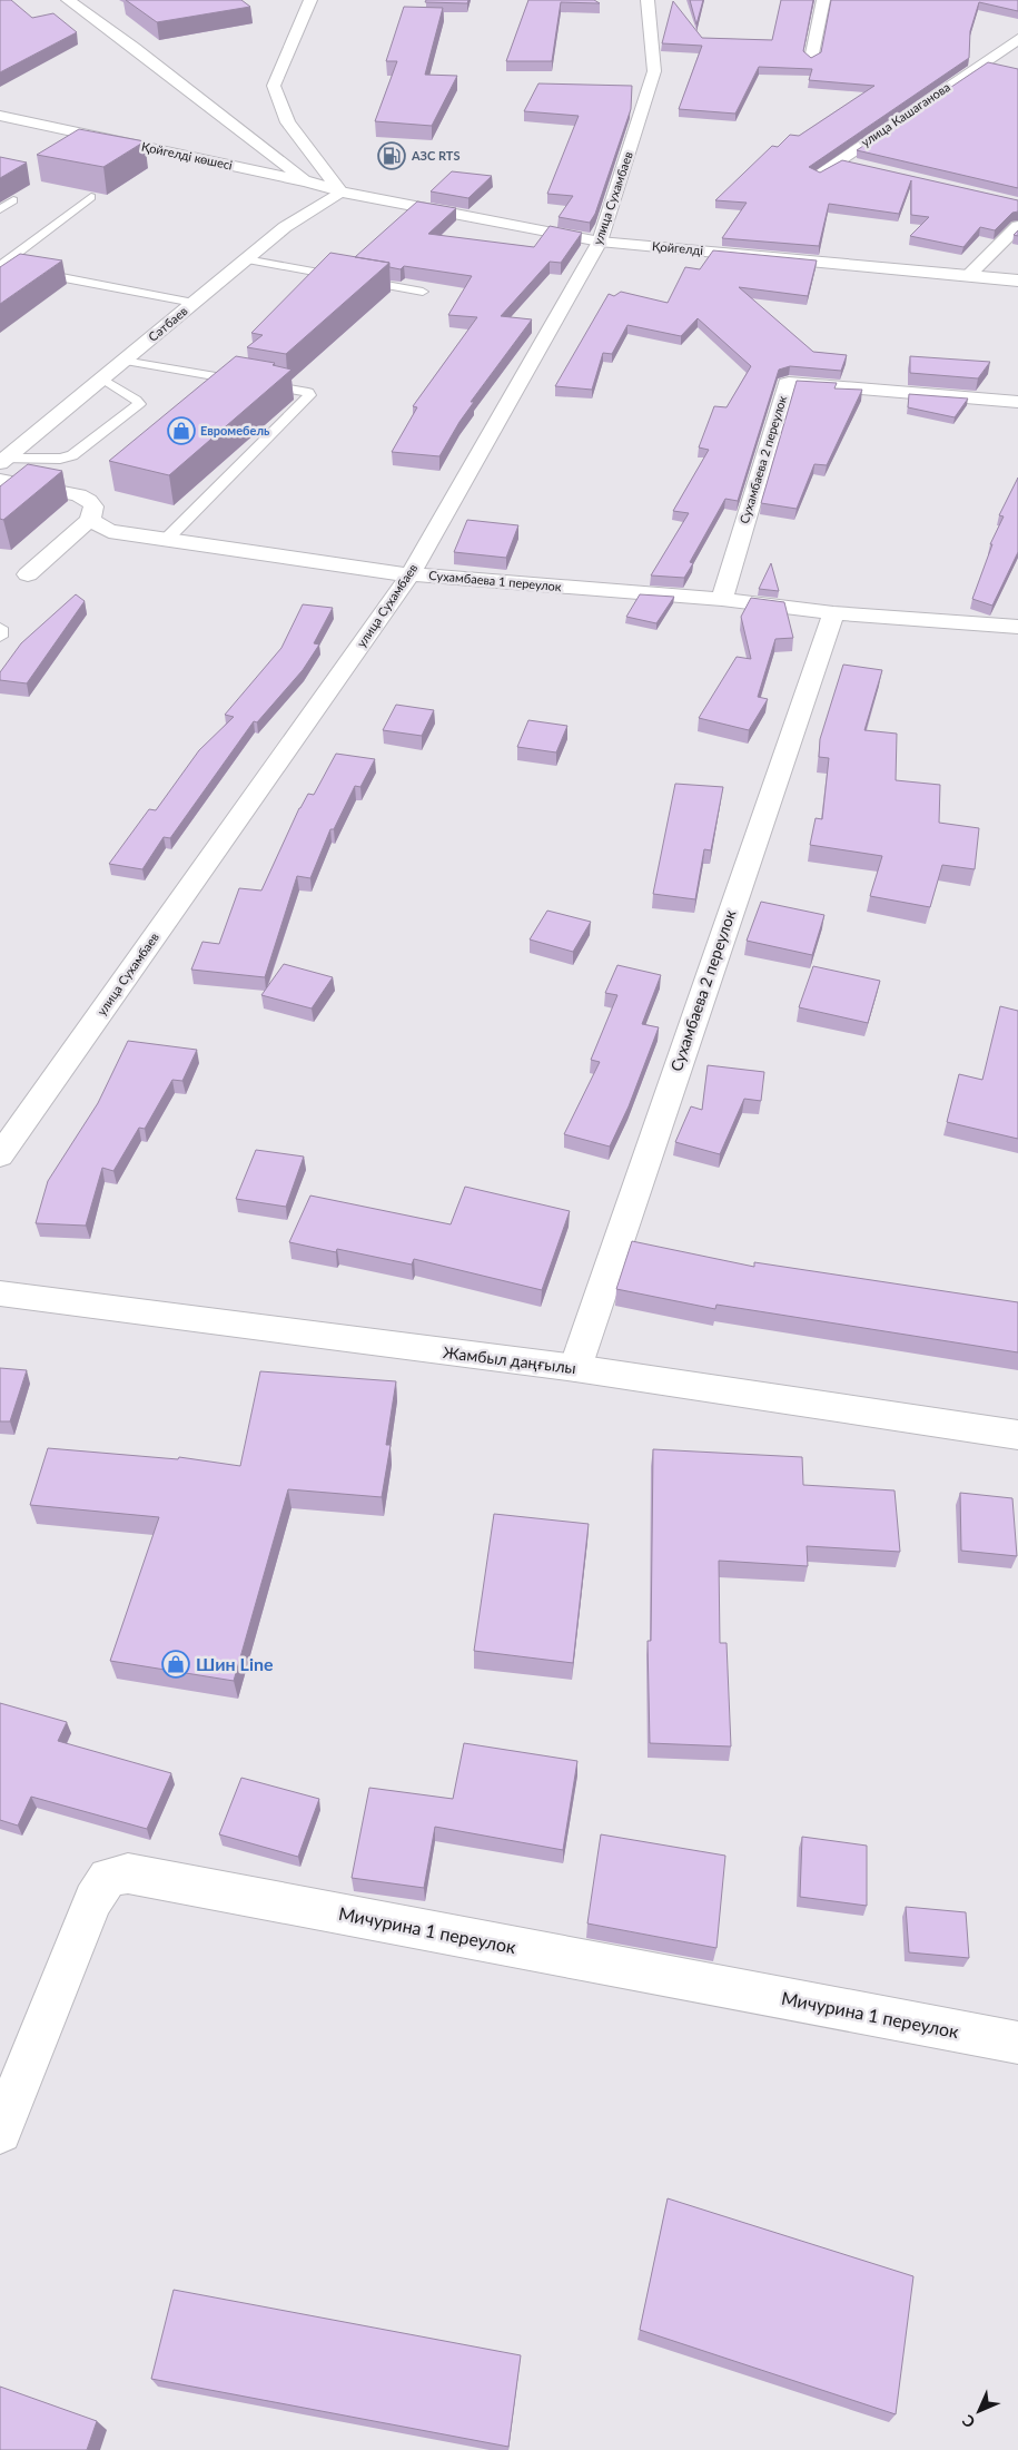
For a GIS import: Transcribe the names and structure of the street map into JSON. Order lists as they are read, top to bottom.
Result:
{
  "streets": {
    "street": [
      "улица Кашаганова",
      "Қойгелді көшесі",
      "улица Сухамбаев",
      "Қойгелді",
      "Сәтбаев",
      "Сухамбаева 2 переулок",
      "Сухамбаева 1 переулок",
      "Жамбыл даңғылы",
      "Мичурина 1 переулок"
    ]
  },
  "crossings": [
    ["Қойгелді көшесі", "Қойгелді"],
    ["Қойгелді көшесі", "Сәтбаев"],
    ["улица Сухамбаев", "Қойгелді"],
    ["улица Сухамбаев", "Сухамбаева 1 переулок"],
    ["Қойгелді", "Сәтбаев"],
    ["Сухамбаева 2 переулок", "Сухамбаева 1 переулок"],
    ["Сухамбаева 2 переулок", "Жамбыл даңғылы"]
  ],
  "places": {
    "fuel station": ["АЗС RTS"],
    "shop": ["Евромебель", "Шин Line"]
  },
  "north": "bottom left"
}
